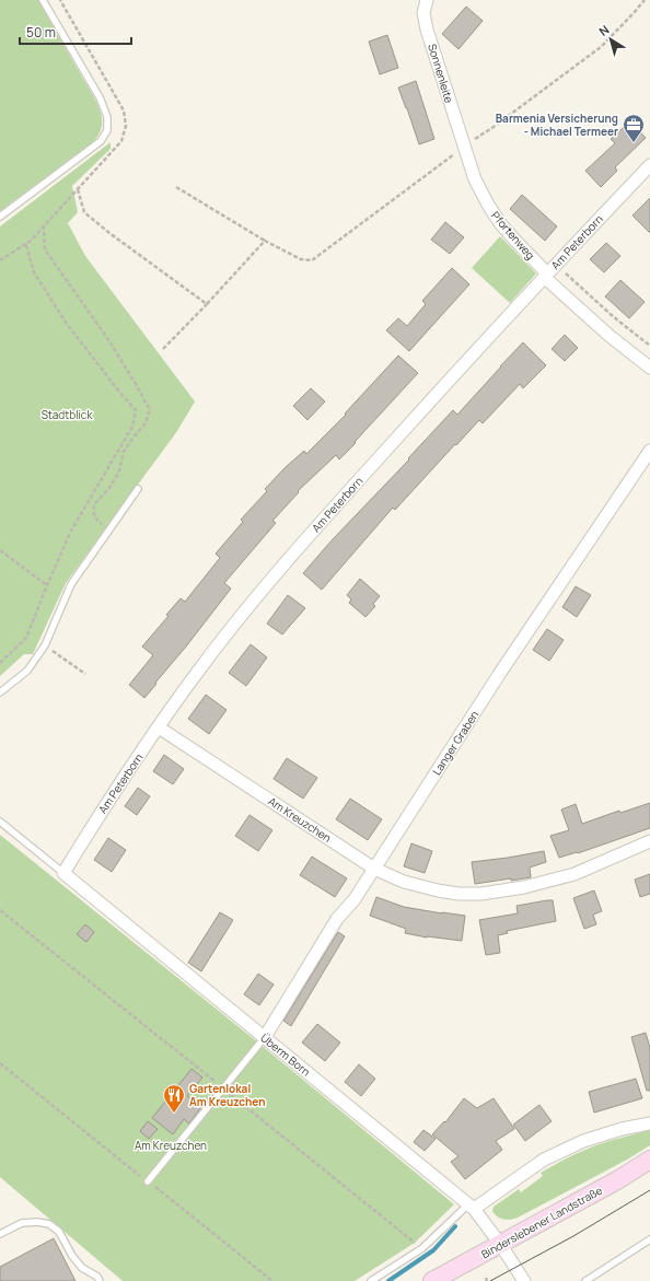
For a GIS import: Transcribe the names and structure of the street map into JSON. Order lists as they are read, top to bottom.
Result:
{
  "streets": {
    "main road": ["Binderslebener Landstraße"],
    "street": [
      "Sonnenleite",
      "Pfortenweg",
      "Am Peterborn",
      "Langer Graben",
      "Am Kreuzchen",
      "Überm Born"
    ]
  },
  "crossings": [
    ["Sonnenleite", "Pfortenweg"],
    ["Pfortenweg", "Am Peterborn"],
    ["Am Peterborn", "Am Kreuzchen"],
    ["Am Peterborn", "Überm Born"],
    ["Langer Graben", "Am Kreuzchen"],
    ["Langer Graben", "Überm Born"],
    ["Überm Born", "Binderslebener Landstraße"]
  ],
  "parks": ["Stadtblick", "Am Kreuzchen"],
  "places": {
    "office": ["Barmenia Versicherung - Michael Termeer"],
    "restaurant": ["Gartenlokal Am Kreuzchen"]
  },
  "scale_bar": "50 m",
  "north": "top left"
}
